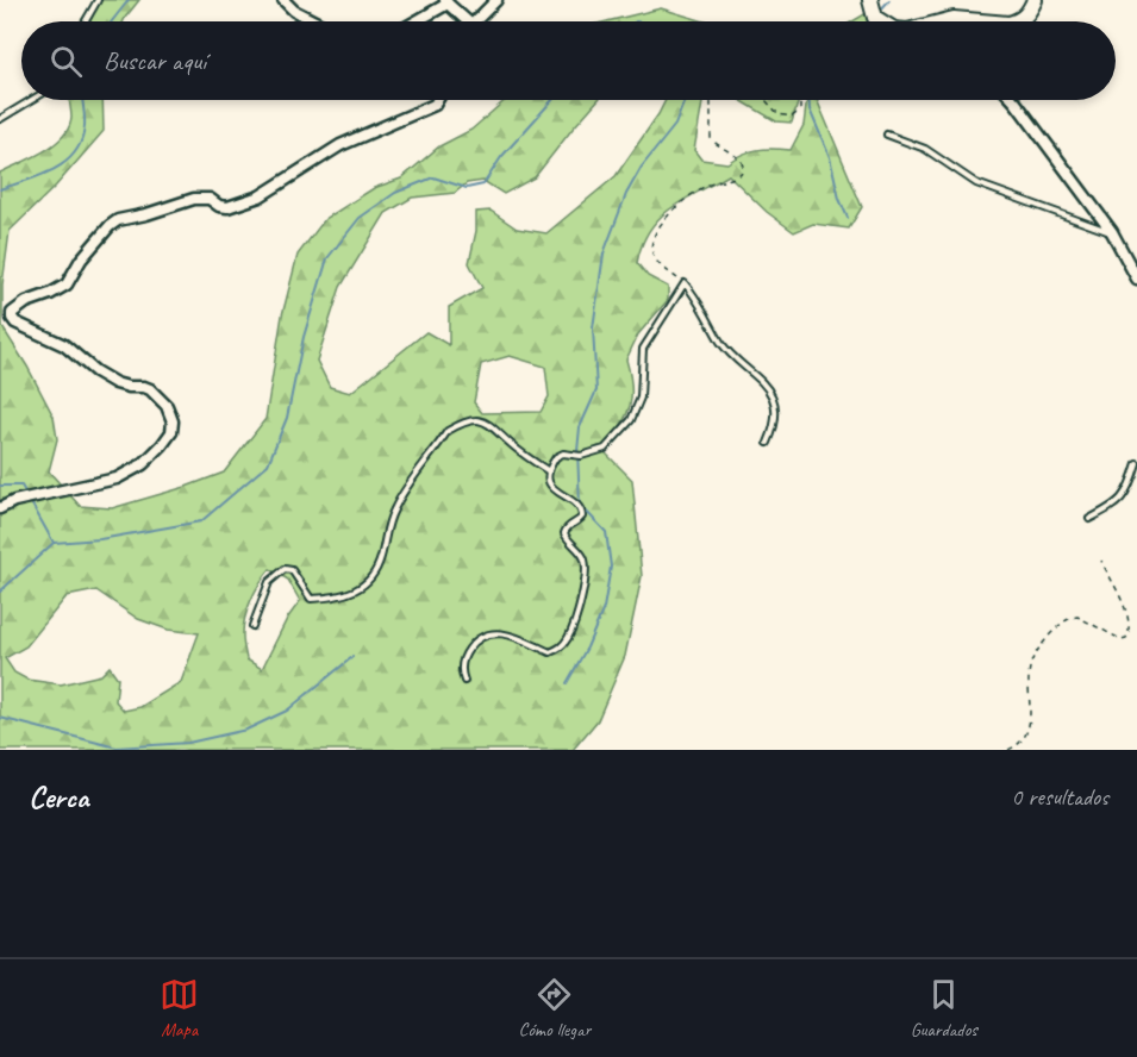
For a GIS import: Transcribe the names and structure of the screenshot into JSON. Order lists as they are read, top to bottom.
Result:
{
  "page": {
    "search": "Buscar aquí",
    "heading": ["Cerca", "0 resultados"],
    "nav": ["Mapa", "Cómo llegar", "Guardados"]
  }
}
